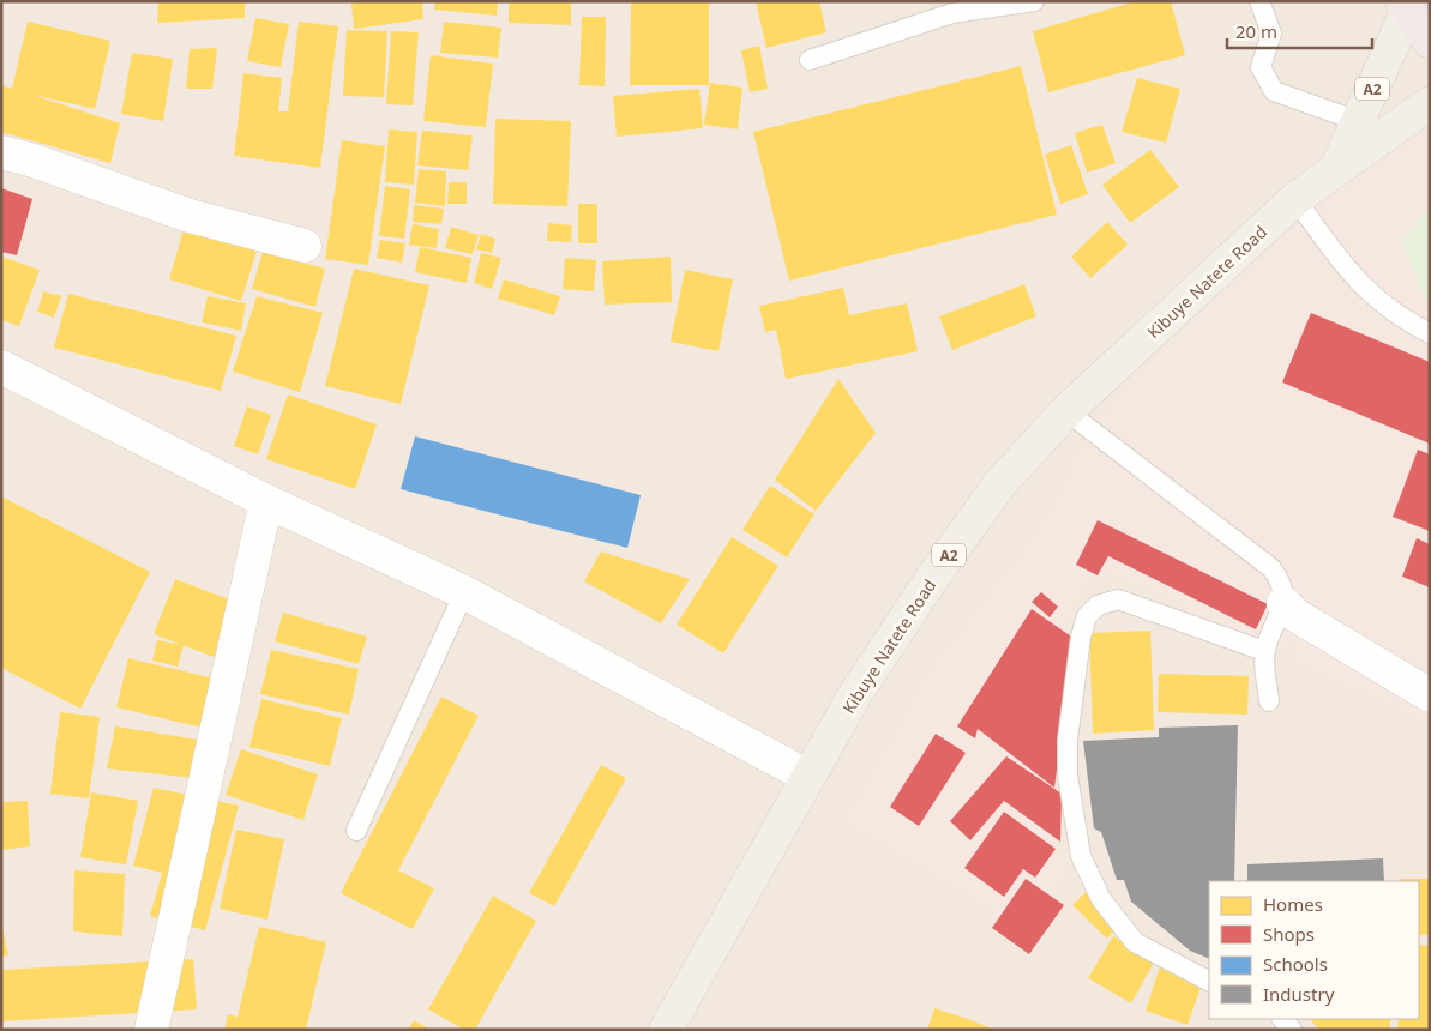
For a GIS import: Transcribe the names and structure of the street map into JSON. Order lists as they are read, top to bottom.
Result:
{
  "streets": {
    "main road": ["A2", "Kibuye Natete Road"]
  },
  "crossings": [
    ["A2", "Kibuye Natete Road"]
  ],
  "legend": [
    "Homes",
    "Shops",
    "Schools",
    "Industry"
  ],
  "scale_bar": "20 m"
}
